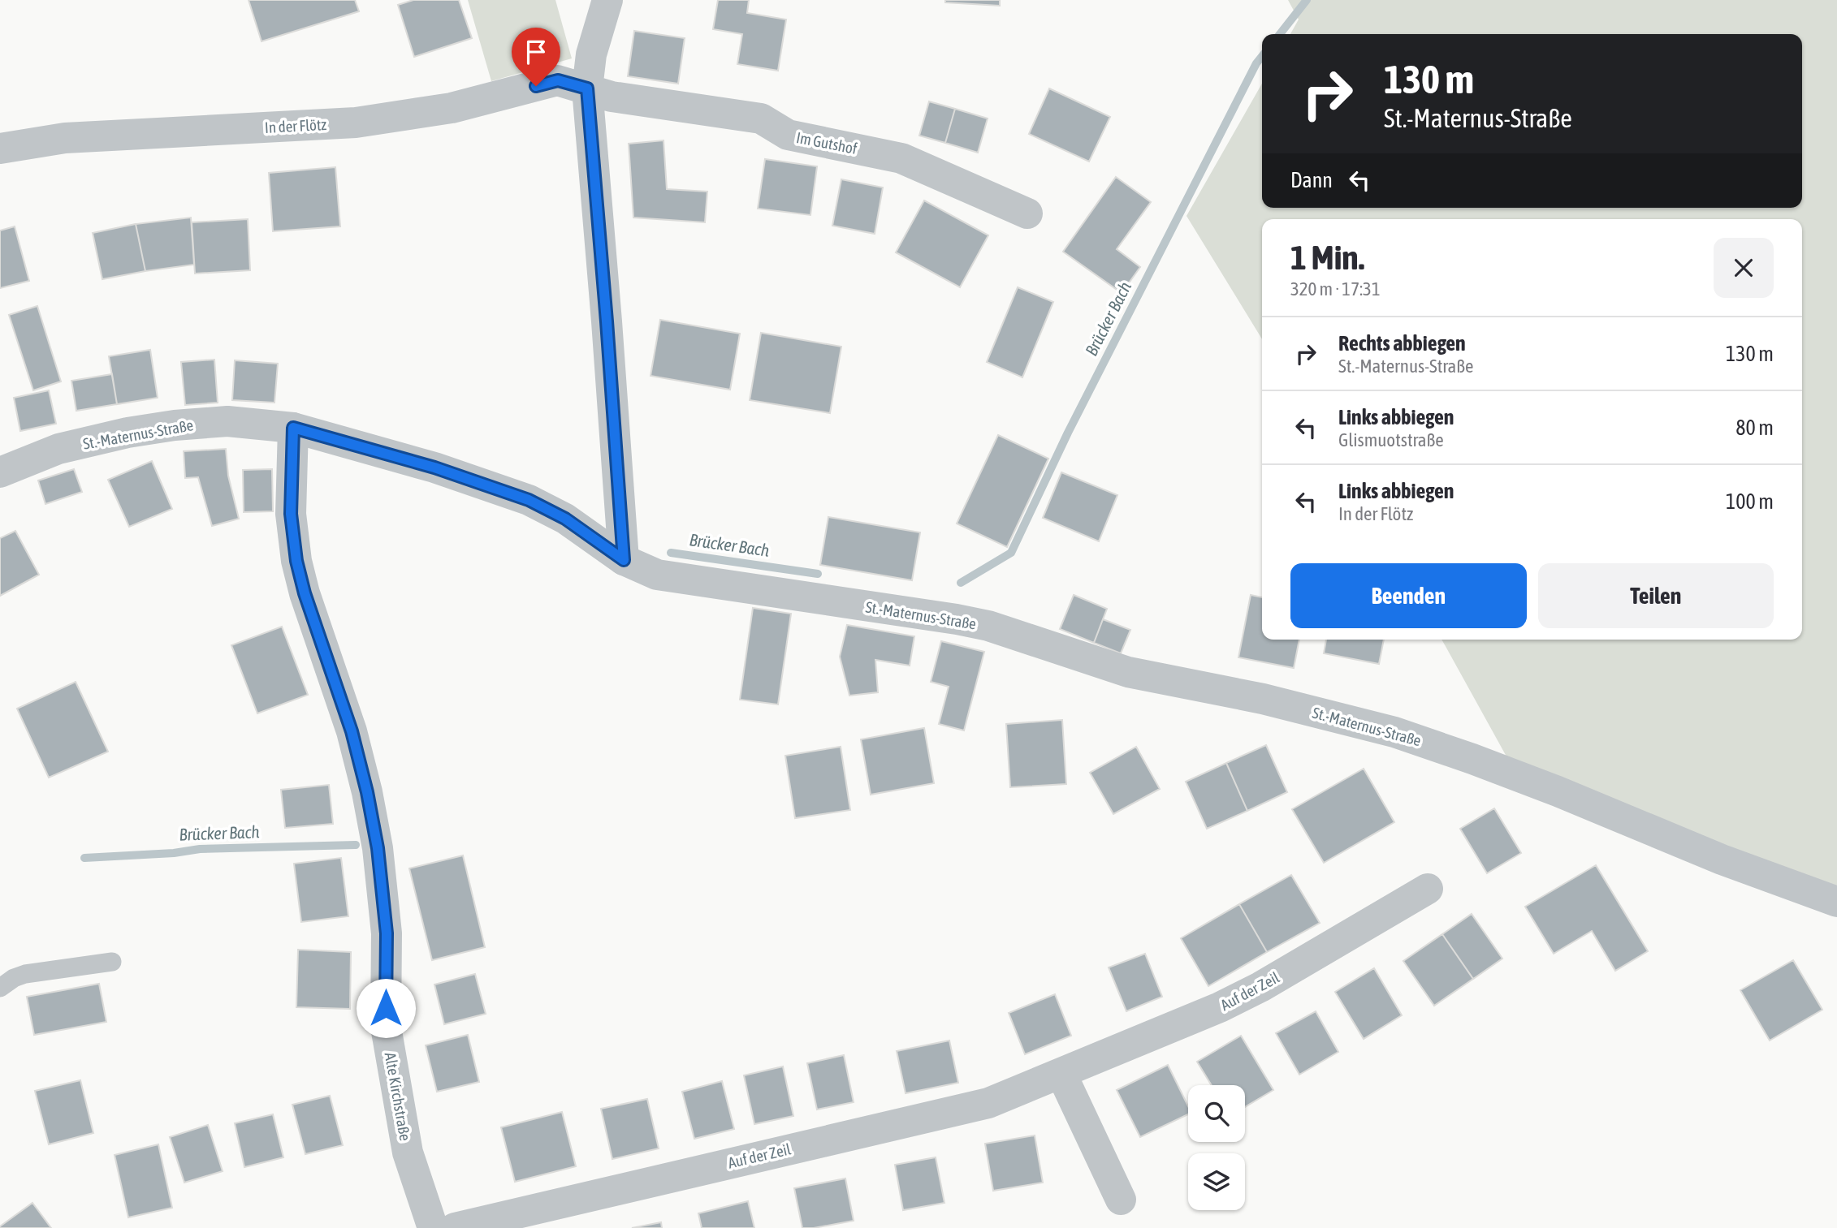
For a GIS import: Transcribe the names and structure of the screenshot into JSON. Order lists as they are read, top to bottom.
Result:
{
  "streets": {
    "street": [
      "In der Flötz",
      "Im Gutshof",
      "St.-Maternus-Straße",
      "Auf der Zeil",
      "Alte Kirchstraße"
    ]
  },
  "crossings": [
    ["In der Flötz", "Im Gutshof"],
    ["St.-Maternus-Straße", "Alte Kirchstraße"]
  ],
  "water": ["Brücker Bach"],
  "page": {
    "turn": ["130 m", "St.-Maternus-Straße"],
    "then": "Dann",
    "heading": ["1 Min.", "320 m · 17:31"],
    "list": [
      {
        "name": "Rechts abbiegen",
        "note": "St.-Maternus-Straße",
        "value": "130 m"
      },
      {
        "name": "Links abbiegen",
        "note": "Glismuotstraße",
        "value": "80 m"
      },
      {
        "name": "Links abbiegen",
        "note": "In der Flötz",
        "value": "100 m"
      }
    ],
    "buttons": ["Beenden", "Teilen"]
  }
}
